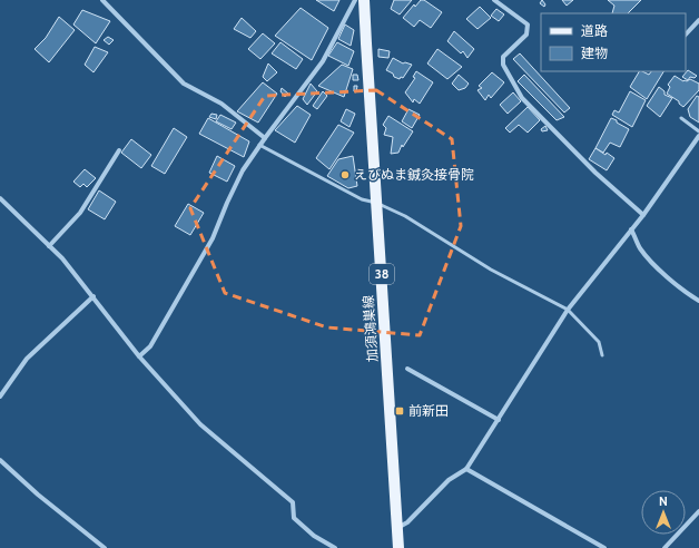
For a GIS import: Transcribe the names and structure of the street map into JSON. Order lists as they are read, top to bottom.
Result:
{
  "streets": {
    "main road": ["38", "加須鴻巣線"]
  },
  "places": {
    "other": ["えびぬま鍼灸接骨院"],
    "transit": ["前新田"]
  },
  "legend": ["道路", "建物"],
  "north": "top"
}
